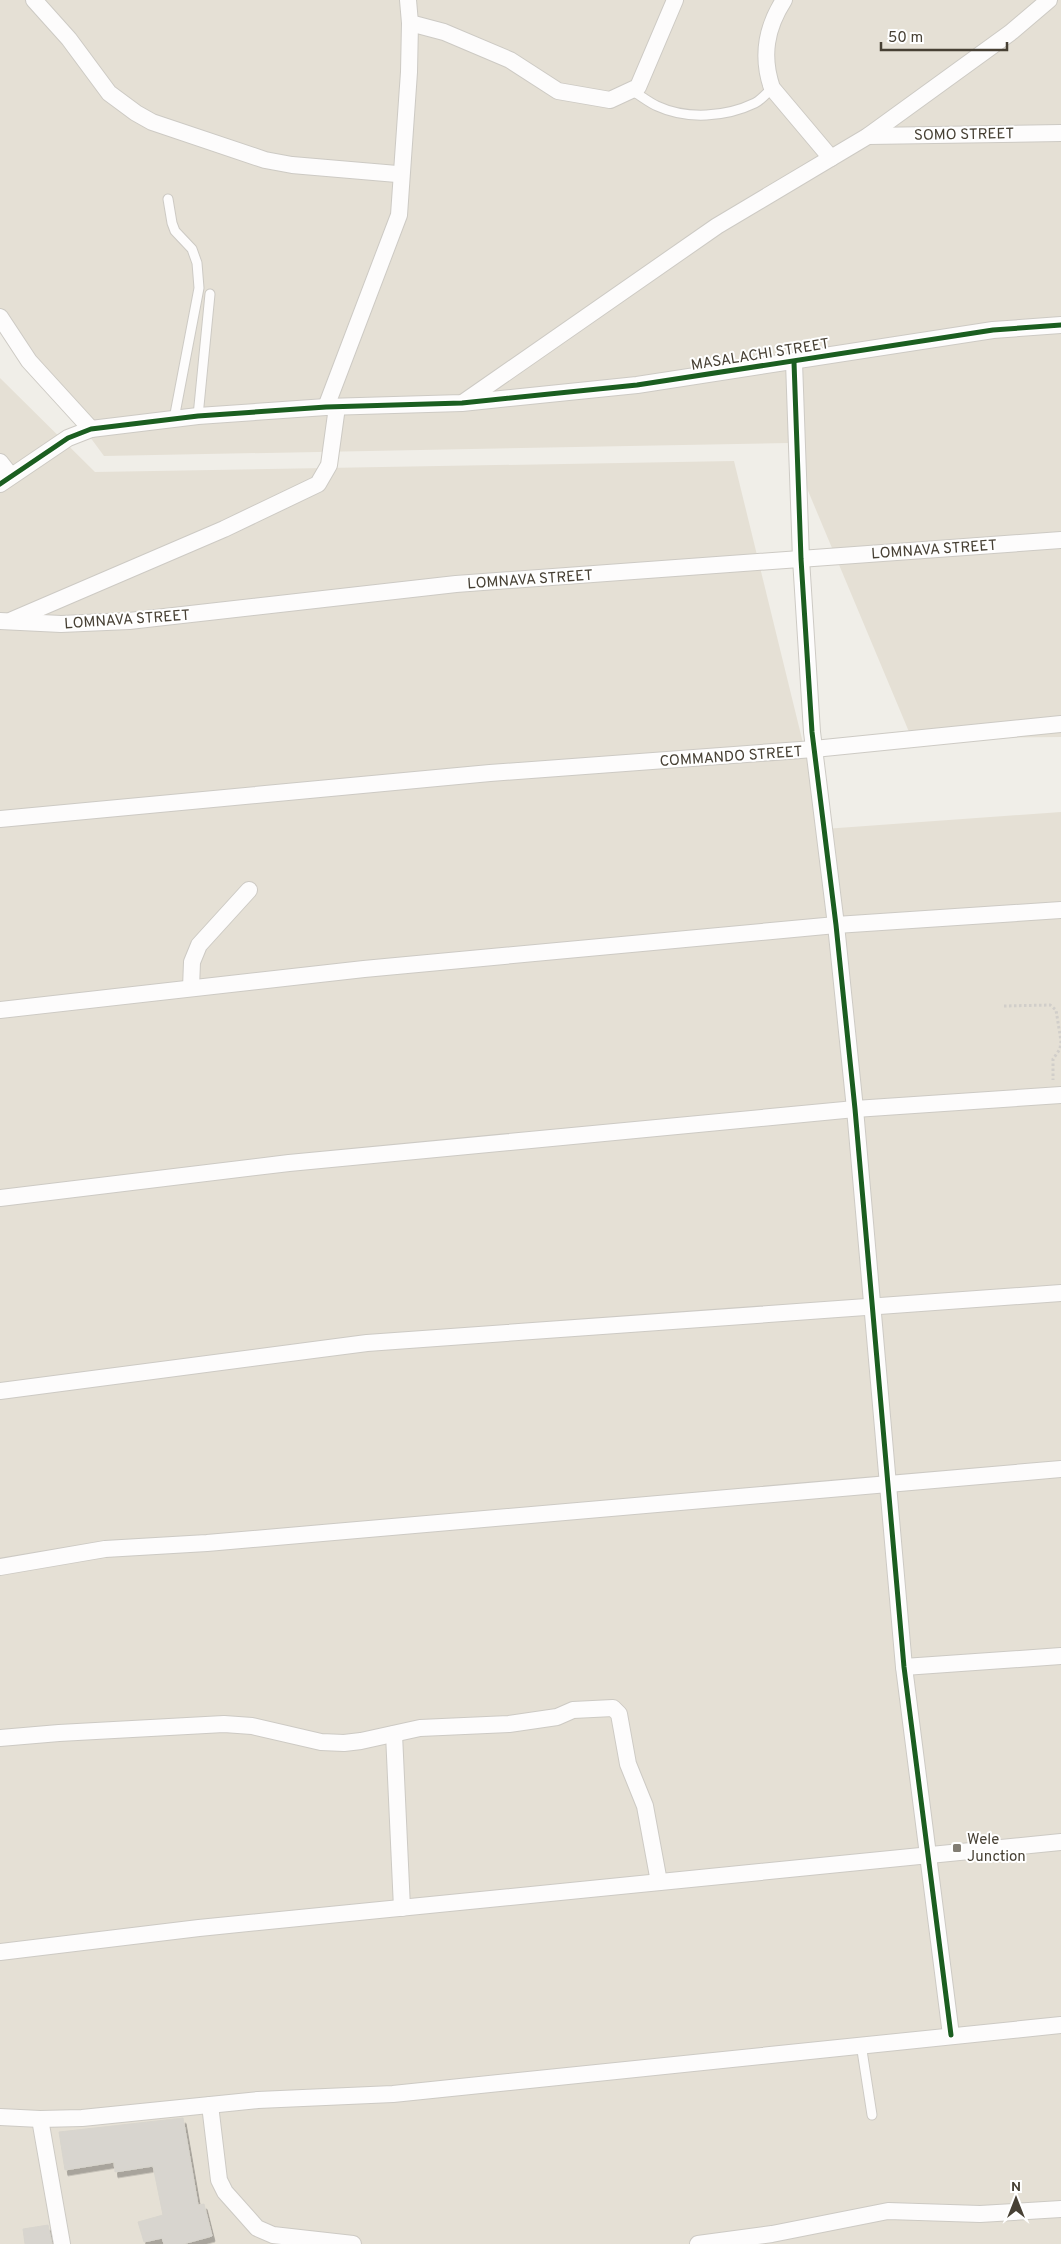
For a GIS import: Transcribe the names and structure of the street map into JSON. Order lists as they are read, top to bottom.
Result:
{
  "streets": {
    "street": [
      "SOMO STREET",
      "MASALACHI STREET",
      "LOMNAVA STREET",
      "COMMANDO STREET"
    ]
  },
  "places": {
    "transit": ["Wele Junction"]
  },
  "scale_bar": "50 m",
  "north": "top"
}
